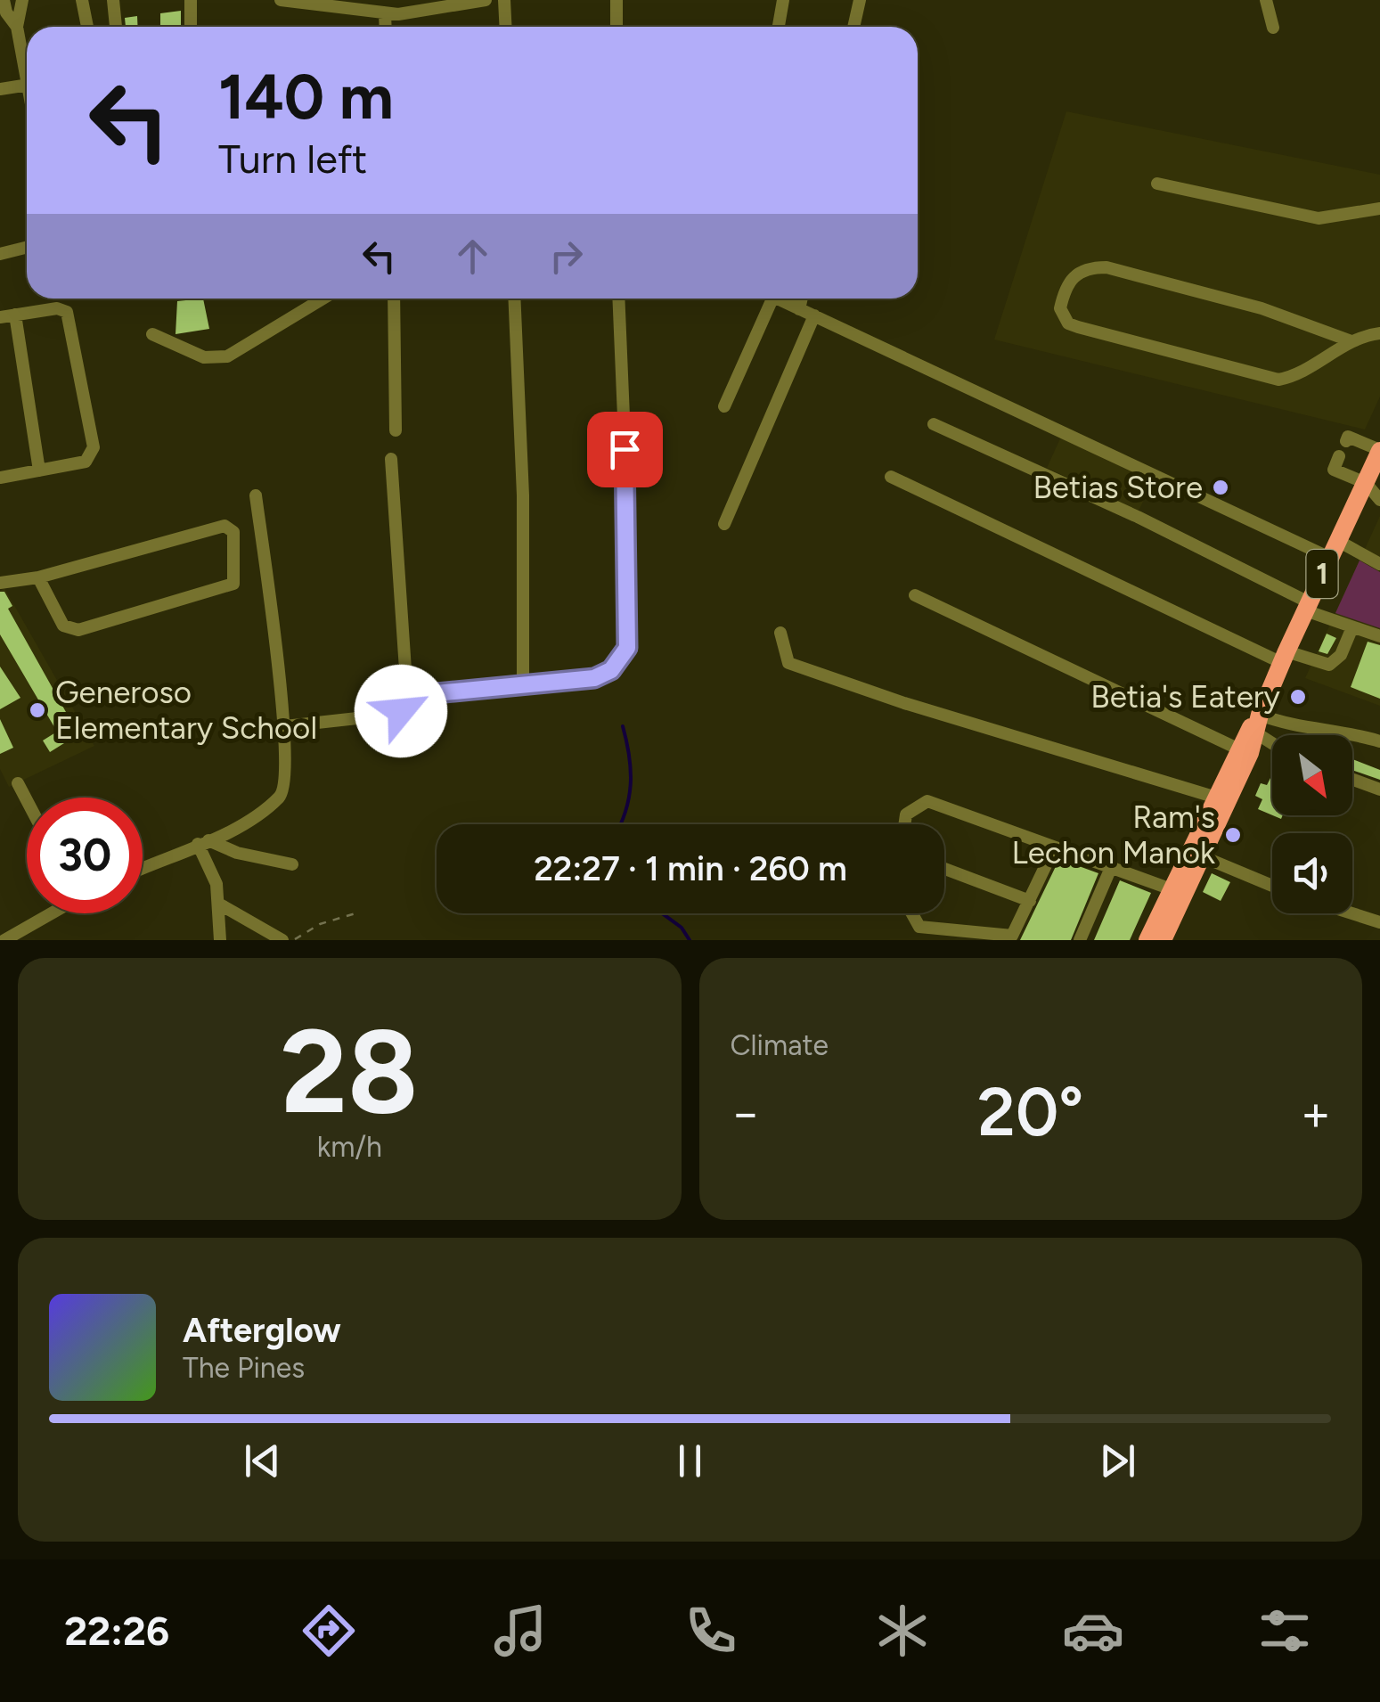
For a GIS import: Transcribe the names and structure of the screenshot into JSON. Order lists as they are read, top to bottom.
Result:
{
  "streets": {
    "highway": ["1"]
  },
  "places": [
    "Betias Store",
    "Betia's Eatery",
    "Generoso Elementary School",
    "Ram's Lechon Manok"
  ],
  "north": "bottom right",
  "page": {
    "turn": ["140 m", "Turn left"],
    "limit": "30",
    "trip": "22:27 · 1 min · 260 m",
    "tile": [
      ["28", "km/h"],
      "Climate"
    ],
    "heat": ["−", "20°", "+"],
    "song": ["Afterglow", "The Pines"],
    "tabs": "22:26"
  }
}
